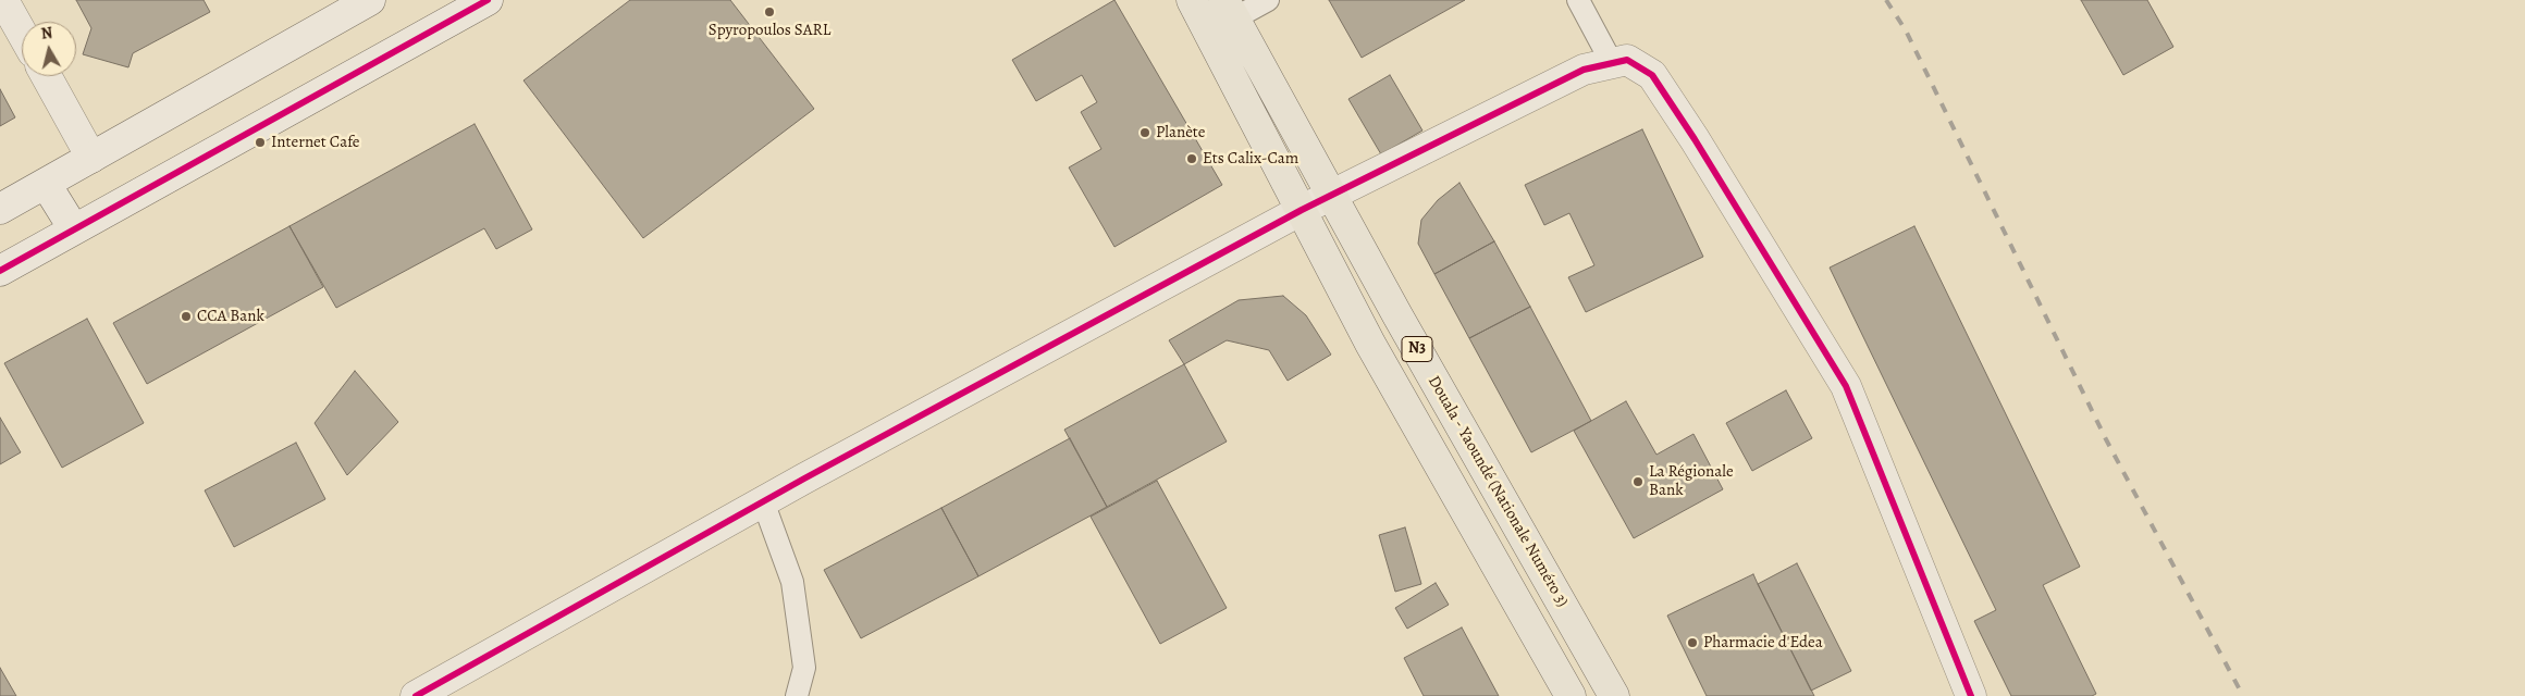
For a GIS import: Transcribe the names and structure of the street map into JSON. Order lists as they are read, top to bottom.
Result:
{
  "streets": {
    "highway": ["N3", "Douala - Yaoundé (Nationale Numéro 3)"]
  },
  "places": [
    "Spyropoulos SARL",
    "Planète",
    "Internet Cafe",
    "Ets Calix-Cam",
    "CCA Bank",
    "La Régionale Bank",
    "Pharmacie d'Edea"
  ],
  "north": "top"
}
